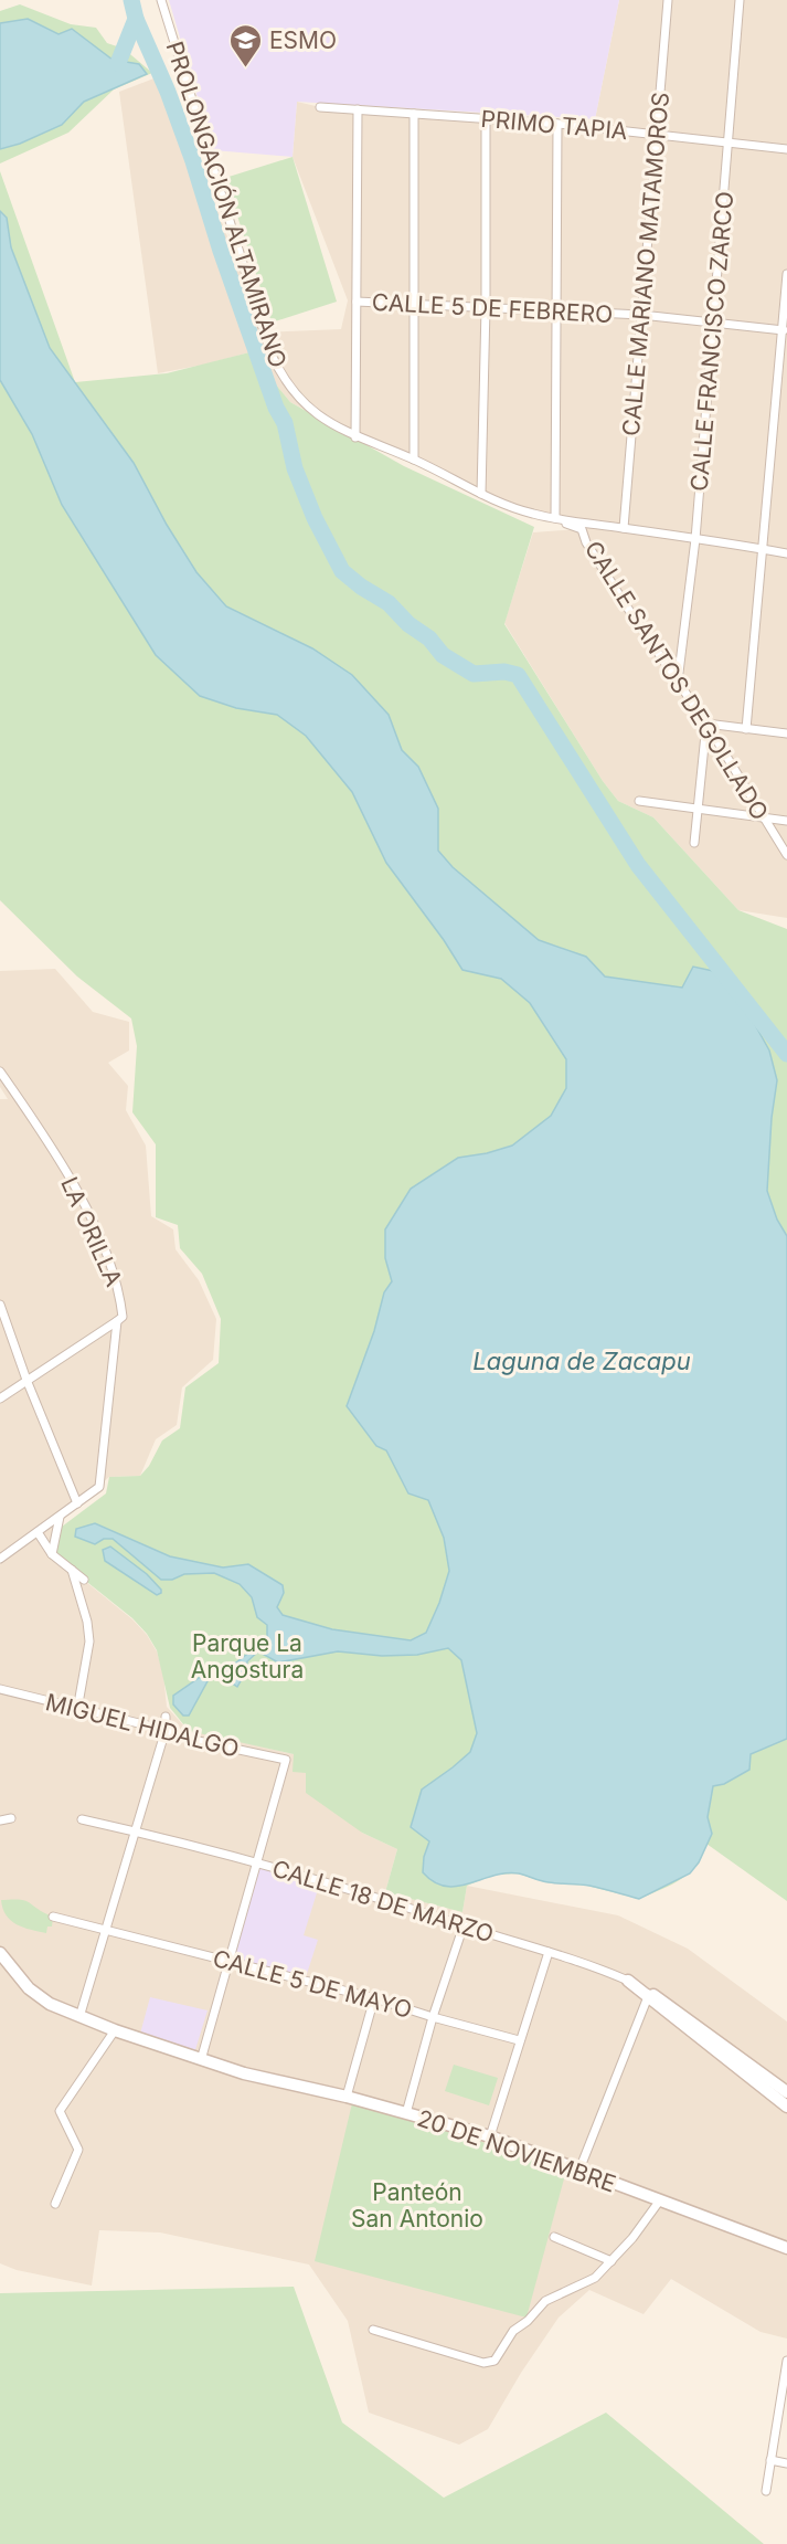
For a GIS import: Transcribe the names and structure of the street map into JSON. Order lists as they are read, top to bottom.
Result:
{
  "streets": {
    "main road": ["CALLE 18 DE MARZO", "20 DE NOVIEMBRE"],
    "street": [
      "PRIMO TAPIA",
      "PROLONGACIÓN ALTAMIRANO",
      "CALLE MARIANO MATAMOROS",
      "CALLE 5 DE FEBRERO",
      "CALLE FRANCISCO ZARCO",
      "CALLE SANTOS DEGOLLADO",
      "LA ORILLA",
      "MIGUEL HIDALGO",
      "CALLE 5 DE MAYO"
    ]
  },
  "crossings": [
    ["PRIMO TAPIA", "CALLE MARIANO MATAMOROS"],
    ["PRIMO TAPIA", "CALLE FRANCISCO ZARCO"],
    ["PROLONGACIÓN ALTAMIRANO", "CALLE SANTOS DEGOLLADO"],
    ["CALLE MARIANO MATAMOROS", "CALLE 5 DE FEBRERO"],
    ["CALLE 5 DE FEBRERO", "CALLE FRANCISCO ZARCO"],
    ["CALLE FRANCISCO ZARCO", "CALLE SANTOS DEGOLLADO"],
    ["MIGUEL HIDALGO", "CALLE 18 DE MARZO"]
  ],
  "water": ["Laguna de Zacapu"],
  "parks": ["Parque La Angostura", "Panteón San Antonio"],
  "places": {
    "school or university": ["ESMO"]
  }
}
